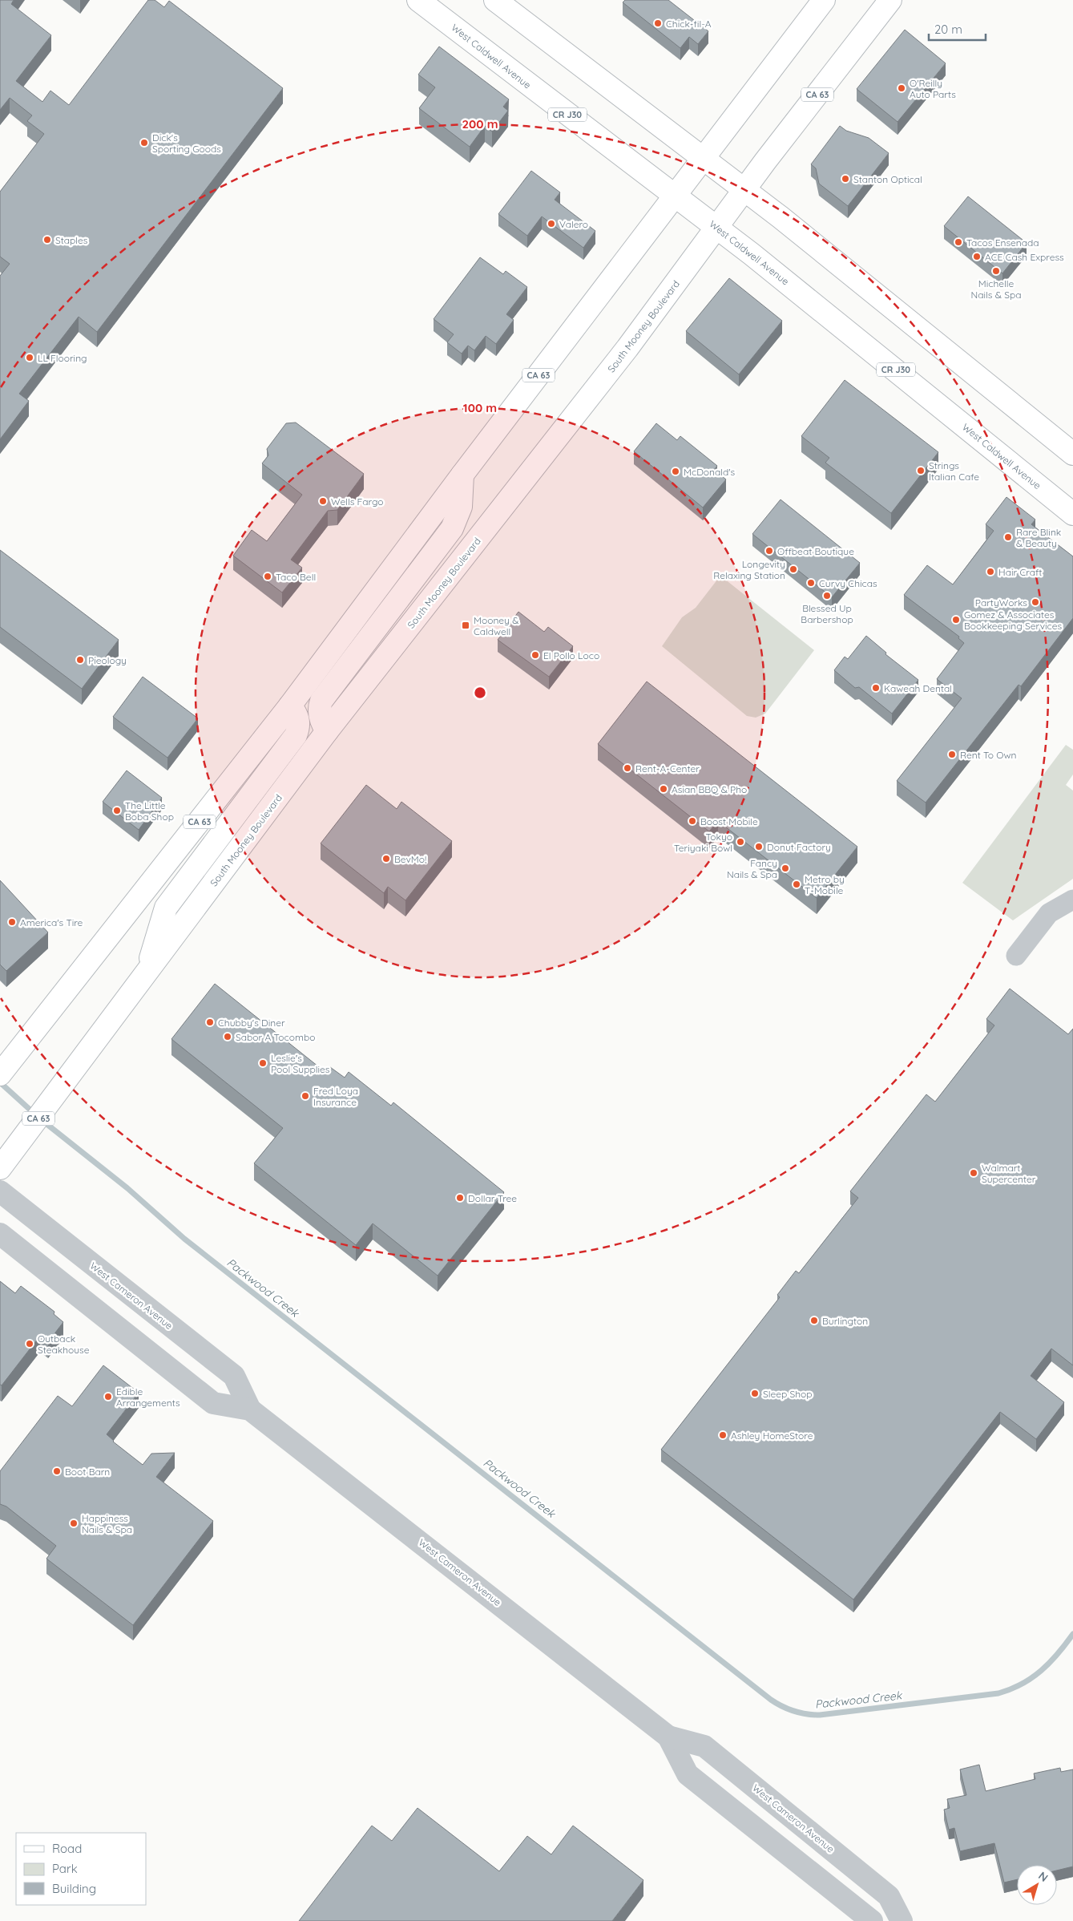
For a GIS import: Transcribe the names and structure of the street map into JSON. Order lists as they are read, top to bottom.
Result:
{
  "streets": {
    "main road": [
      "West Caldwell Avenue",
      "CA 63",
      "CR J30",
      "South Mooney Boulevard"
    ],
    "street": ["West Cameron Avenue"]
  },
  "crossings": [
    ["West Caldwell Avenue", "CA 63"],
    ["West Caldwell Avenue", "South Mooney Boulevard"]
  ],
  "water": ["Packwood Creek"],
  "places": {
    "other": [
      "Chick-fil-A",
      "O'Reilly Auto Parts",
      "Dick's Sporting Goods",
      "Stanton Optical",
      "Valero",
      "Staples",
      "Tacos Ensenada",
      "ACE Cash Express",
      "Michelle Nails & Spa",
      "LL Flooring",
      "Strings Italian Cafe",
      "McDonald's",
      "Wells Fargo",
      "Rare Blink & Beauty",
      "Offbeat Boutique",
      "Longevity Relaxing Station",
      "Hair Craft",
      "Taco Bell",
      "Curvy Chicas",
      "Blessed Up Barbershop",
      "PartyWorks",
      "Gomez & Associates Bookkeeping Services",
      "El Pollo Loco",
      "Pieology",
      "Kaweah Dental",
      "Rent To Own",
      "Rent-A-Center",
      "Asian BBQ & Pho",
      "The Little Boba Shop",
      "Boost Mobile",
      "Tokyo Teriyaki Bowl",
      "Donut Factory",
      "BevMo!",
      "Fancy Nails & Spa",
      "Metro by T-Mobile",
      "America's Tire",
      "Chubby's Diner",
      "Sabor A Tocombo",
      "Leslie's Pool Supplies",
      "Fred Loya Insurance",
      "Walmart Supercenter",
      "Dollar Tree",
      "Burlington",
      "Outback Steakhouse",
      "Sleep Shop",
      "Edible Arrangements",
      "Ashley HomeStore",
      "Boot Barn",
      "Happiness Nails & Spa"
    ],
    "transit": ["Mooney & Caldwell"]
  },
  "legend": ["Road", "Park", "Building"],
  "scale_bar": "20 m",
  "north": "top right",
  "rings": ["200 m", "100 m"]
}
